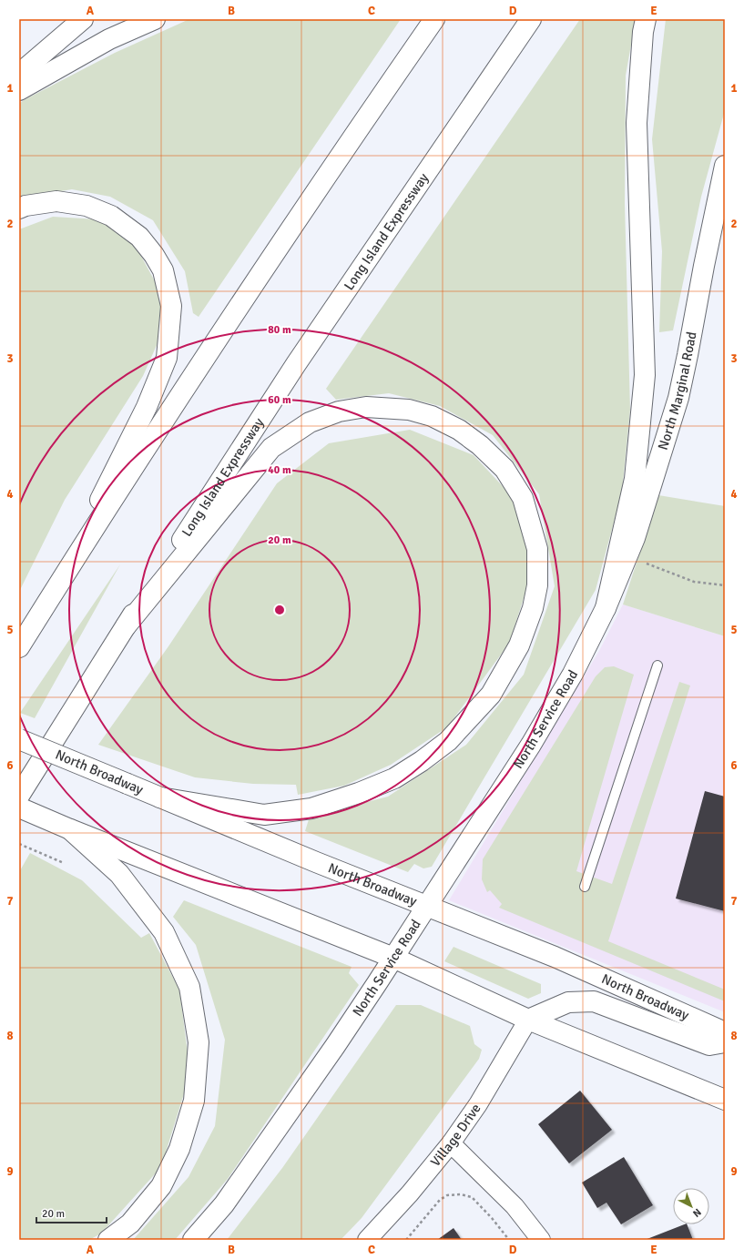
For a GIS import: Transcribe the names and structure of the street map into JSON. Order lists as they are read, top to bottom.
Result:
{
  "streets": {
    "main road": [
      "Long Island Expressway",
      "North Marginal Road",
      "North Service Road",
      "North Broadway"
    ],
    "street": ["Village Drive"]
  },
  "crossings": [
    ["North Marginal Road", "North Service Road"],
    ["North Service Road", "North Broadway"]
  ],
  "scale_bar": "20 m",
  "north": "bottom right",
  "grid": {
    "columns": [
      "A",
      "B",
      "C",
      "D",
      "E"
    ],
    "rows": [
      "1",
      "2",
      "3",
      "4",
      "5",
      "6",
      "7",
      "8",
      "9"
    ]
  },
  "rings": [
    "80 m",
    "60 m",
    "40 m",
    "20 m"
  ]
}
